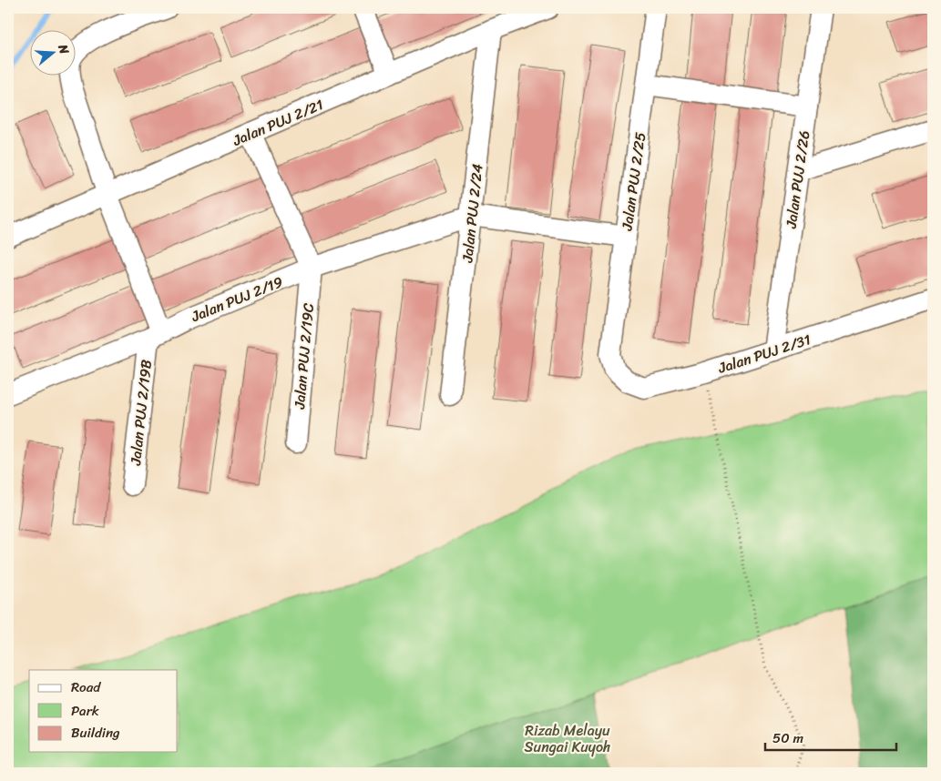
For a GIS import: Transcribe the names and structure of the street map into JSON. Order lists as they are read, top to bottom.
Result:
{
  "streets": {
    "street": [
      "Jalan PUJ 2/21",
      "Jalan PUJ 2/26",
      "Jalan PUJ 2/25",
      "Jalan PUJ 2/24",
      "Jalan PUJ 2/19",
      "Jalan PUJ 2/31",
      "Jalan PUJ 2/19C",
      "Jalan PUJ 2/19B"
    ]
  },
  "crossings": [
    ["Jalan PUJ 2/21", "Jalan PUJ 2/24"],
    ["Jalan PUJ 2/26", "Jalan PUJ 2/31"],
    ["Jalan PUJ 2/25", "Jalan PUJ 2/31"],
    ["Jalan PUJ 2/24", "Jalan PUJ 2/19"],
    ["Jalan PUJ 2/19", "Jalan PUJ 2/19C"],
    ["Jalan PUJ 2/19", "Jalan PUJ 2/19B"]
  ],
  "parks": ["Rizab Melayu Sungai Kuyoh"],
  "legend": ["Road", "Park", "Building"],
  "scale_bar": "50 m",
  "north": "right"
}
